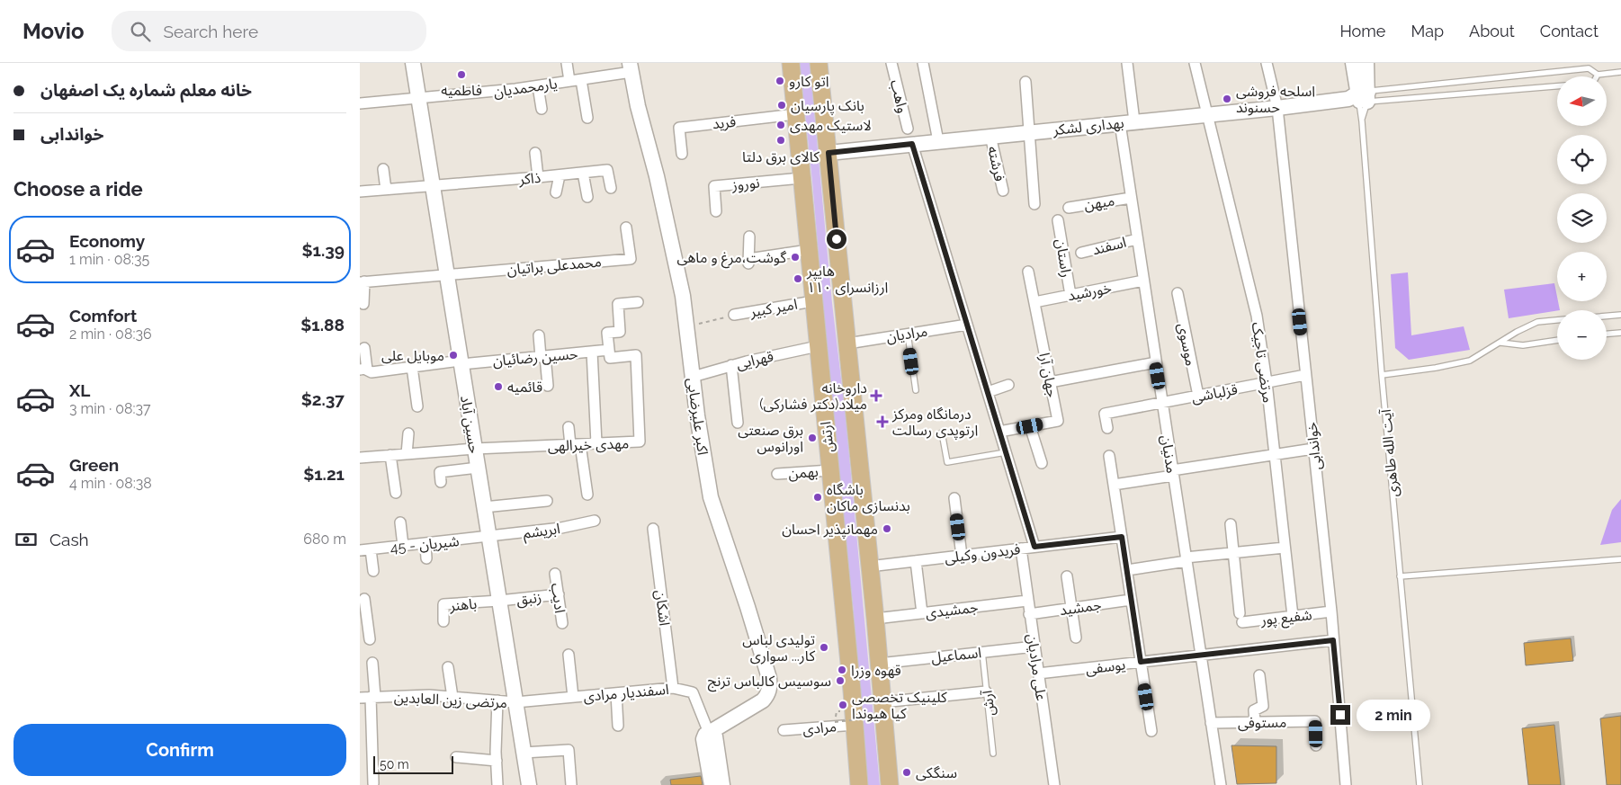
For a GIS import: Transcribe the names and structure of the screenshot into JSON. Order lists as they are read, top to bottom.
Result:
{
  "streets": {
    "main road": ["ارتش"],
    "street": [
      "یارمحمدیان",
      "واهب",
      "فرید",
      "بهداری لشکر",
      "فرشته",
      "ذاکر",
      "نوروز",
      "میهن",
      "اسفند",
      "راستان",
      "محمدعلی براتیان",
      "خورشید",
      "امیر کبیر",
      "مرادیان",
      "موسوی",
      "حسین رضائیان",
      "قهرایی",
      "مرتضی تاجیک",
      "جهان آرا",
      "قزلباشی",
      "اکبر علیرضایی",
      "حسین آباد",
      "مهدی خیرالهی",
      "خواندابی",
      "مدنیان",
      "بهمن",
      "ابریشم",
      "شیریان - 45",
      "فریدون وکیلی",
      "زنبق",
      "ادیب",
      "باهنر",
      "جمشید",
      "اشکان",
      "جمشیدی",
      "شفیع پور",
      "اسماعیل",
      "یوسفی",
      "علی مرادیان",
      "اسفندیار مرادی",
      "مرتضی زین العابدین",
      "مستوفی",
      "مرادی"
    ],
    "lane": ["آیت الله طاهری", "آرش"]
  },
  "crossings": [
    ["یارمحمدیان", "اکبر علیرضایی"],
    ["یارمحمدیان", "حسین آباد"],
    ["فرید", "ارتش"],
    ["بهداری لشکر", "فرشته"],
    ["بهداری لشکر", "مرتضی تاجیک"],
    ["بهداری لشکر", "ارتش"],
    ["بهداری لشکر", "خواندابی"],
    ["بهداری لشکر", "آیت الله طاهری"],
    ["بهداری لشکر", "مدنیان"],
    ["ذاکر", "حسین آباد"],
    ["نوروز", "ارتش"],
    ["میهن", "مدنیان"],
    ["اسفند", "مدنیان"],
    ["راستان", "خورشید"],
    ["محمدعلی براتیان", "حسین آباد"],
    ["خورشید", "جهان آرا"],
    ["خورشید", "مدنیان"],
    ["امیر کبیر", "ارتش"],
    ["مرادیان", "ارتش"],
    ["موسوی", "قزلباشی"],
    ["حسین رضائیان", "حسین آباد"],
    ["حسین رضائیان", "مهدی خیرالهی"],
    ["قهرایی", "اکبر علیرضایی"],
    ["قهرایی", "ارتش"],
    ["مرتضی تاجیک", "قزلباشی"],
    ["مرتضی تاجیک", "شفیع پور"],
    ["قزلباشی", "خواندابی"],
    ["قزلباشی", "مدنیان"],
    ["اکبر علیرضایی", "اسفندیار مرادی"],
    ["حسین آباد", "مهدی خیرالهی"],
    ["حسین آباد", "ابریشم"],
    ["حسین آباد", "شیریان - 45"],
    ["حسین آباد", "زنبق"],
    ["حسین آباد", "باهنر"],
    ["حسین آباد", "اسفندیار مرادی"],
    ["حسین آباد", "مرتضی زین العابدین"],
    ["ارتش", "بهمن"],
    ["ارتش", "فریدون وکیلی"],
    ["ارتش", "جمشیدی"],
    ["ارتش", "اسماعیل"],
    ["ارتش", "مرادی"],
    ["خواندابی", "شفیع پور"],
    ["خواندابی", "یوسفی"],
    ["مدنیان", "یوسفی"],
    ["مدنیان", "مستوفی"],
    ["ابریشم", "شیریان - 45"],
    ["فریدون وکیلی", "علی مرادیان"],
    ["زنبق", "ادیب"],
    ["زنبق", "باهنر"],
    ["جمشید", "علی مرادیان"],
    ["اشکان", "اسفندیار مرادی"],
    ["جمشیدی", "علی مرادیان"],
    ["اسماعیل", "علی مرادیان"],
    ["اسماعیل", "آرش"],
    ["یوسفی", "علی مرادیان"],
    ["اسفندیار مرادی", "مرتضی زین العابدین"]
  ],
  "places": {
    "other": [
      "فاطمیه",
      "اتو کارو",
      "اسلحه فروشی حسنوند",
      "بانک پارسیان",
      "لاستیک مهدی",
      "کالای برق دلتا",
      "گوشت،مرغ و ماهی",
      "هایپر ارزانسرای ۱۱۰",
      "موبایل علی",
      "قائمیه",
      "برق صنعتی اورانوس",
      "باشگاه بدنسازی ماکان",
      "مهمانپذیر احسان",
      "تولیدی لباس کار... سواری",
      "قهوه وزرا",
      "سوسیس کالباس ترنج",
      "کلینیک تخصصی کیا هیوندا",
      "سنگکی"
    ],
    "health": ["داروخانه میلاد(دکتر فشارکی)", "درمانگاه ومرکز ارتوپدی رسالت"]
  },
  "scale_bar": "50 m",
  "north": "left",
  "page": {
    "header": "Movio",
    "search": "Search here",
    "nav": [
      "Home",
      "Map",
      "About",
      "Contact"
    ],
    "banner": ["خانه معلم شماره یک اصفهان", "خواندابی"],
    "map_buttons": ["+", "−"],
    "heading": "Choose a ride",
    "list": [
      {
        "name": "Economy",
        "note": "1 min · 08:35",
        "value": "$1.39"
      },
      {
        "name": "Comfort",
        "note": "2 min · 08:36",
        "value": "$1.88"
      },
      {
        "name": "XL",
        "note": "3 min · 08:37",
        "value": "$2.37"
      },
      {
        "name": "Green",
        "note": "4 min · 08:38",
        "value": "$1.21"
      }
    ],
    "pay": ["Cash", "680 m"],
    "bubble": "2 min",
    "buttons": "Confirm",
    "scale": "50 m"
  }
}
